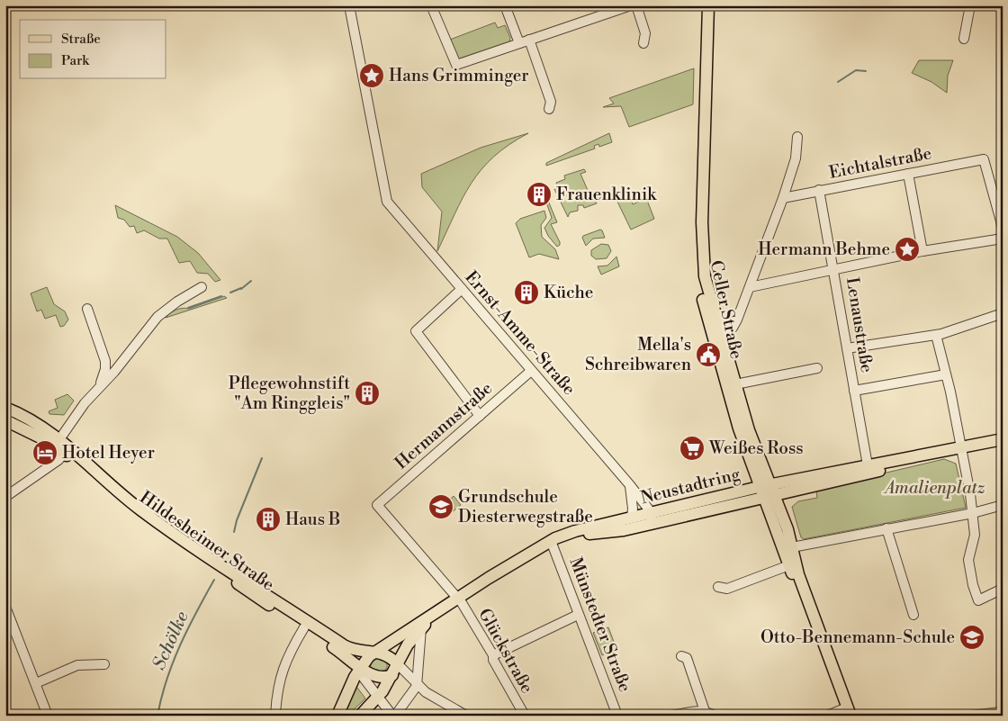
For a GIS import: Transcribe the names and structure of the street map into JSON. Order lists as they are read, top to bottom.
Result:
{
  "streets": {
    "main road": ["Celler Straße", "Neustadtring", "Hildesheimer Straße"],
    "street": [
      "Eichtalstraße",
      "Lenaustraße",
      "Ernst-Amme-Straße",
      "Hermannstraße",
      "Münstedter Straße",
      "Glückstraße"
    ]
  },
  "crossings": [
    ["Eichtalstraße", "Lenaustraße"],
    ["Celler Straße", "Neustadtring"],
    ["Lenaustraße", "Neustadtring"],
    ["Ernst-Amme-Straße", "Hermannstraße"],
    ["Ernst-Amme-Straße", "Neustadtring"],
    ["Hermannstraße", "Glückstraße"],
    ["Neustadtring", "Münstedter Straße"],
    ["Neustadtring", "Glückstraße"]
  ],
  "water": ["Schölke"],
  "parks": ["Amalienplatz"],
  "places": {
    "place": ["Hans Grimminger", "Hermann Behme"],
    "building": [
      "Frauenklinik",
      "Küche",
      "Pflegewohnstift \"Am Ringgleis\"",
      "Haus B"
    ],
    "public building": ["Mella's Schreibwaren"],
    "supermarket": ["Weißes Ross"],
    "hotel": ["Hotel Heyer"],
    "school or university": ["Grundschule Diesterwegstraße", "Otto-Bennemann-Schule"]
  },
  "legend": ["Straße", "Park"]
}
